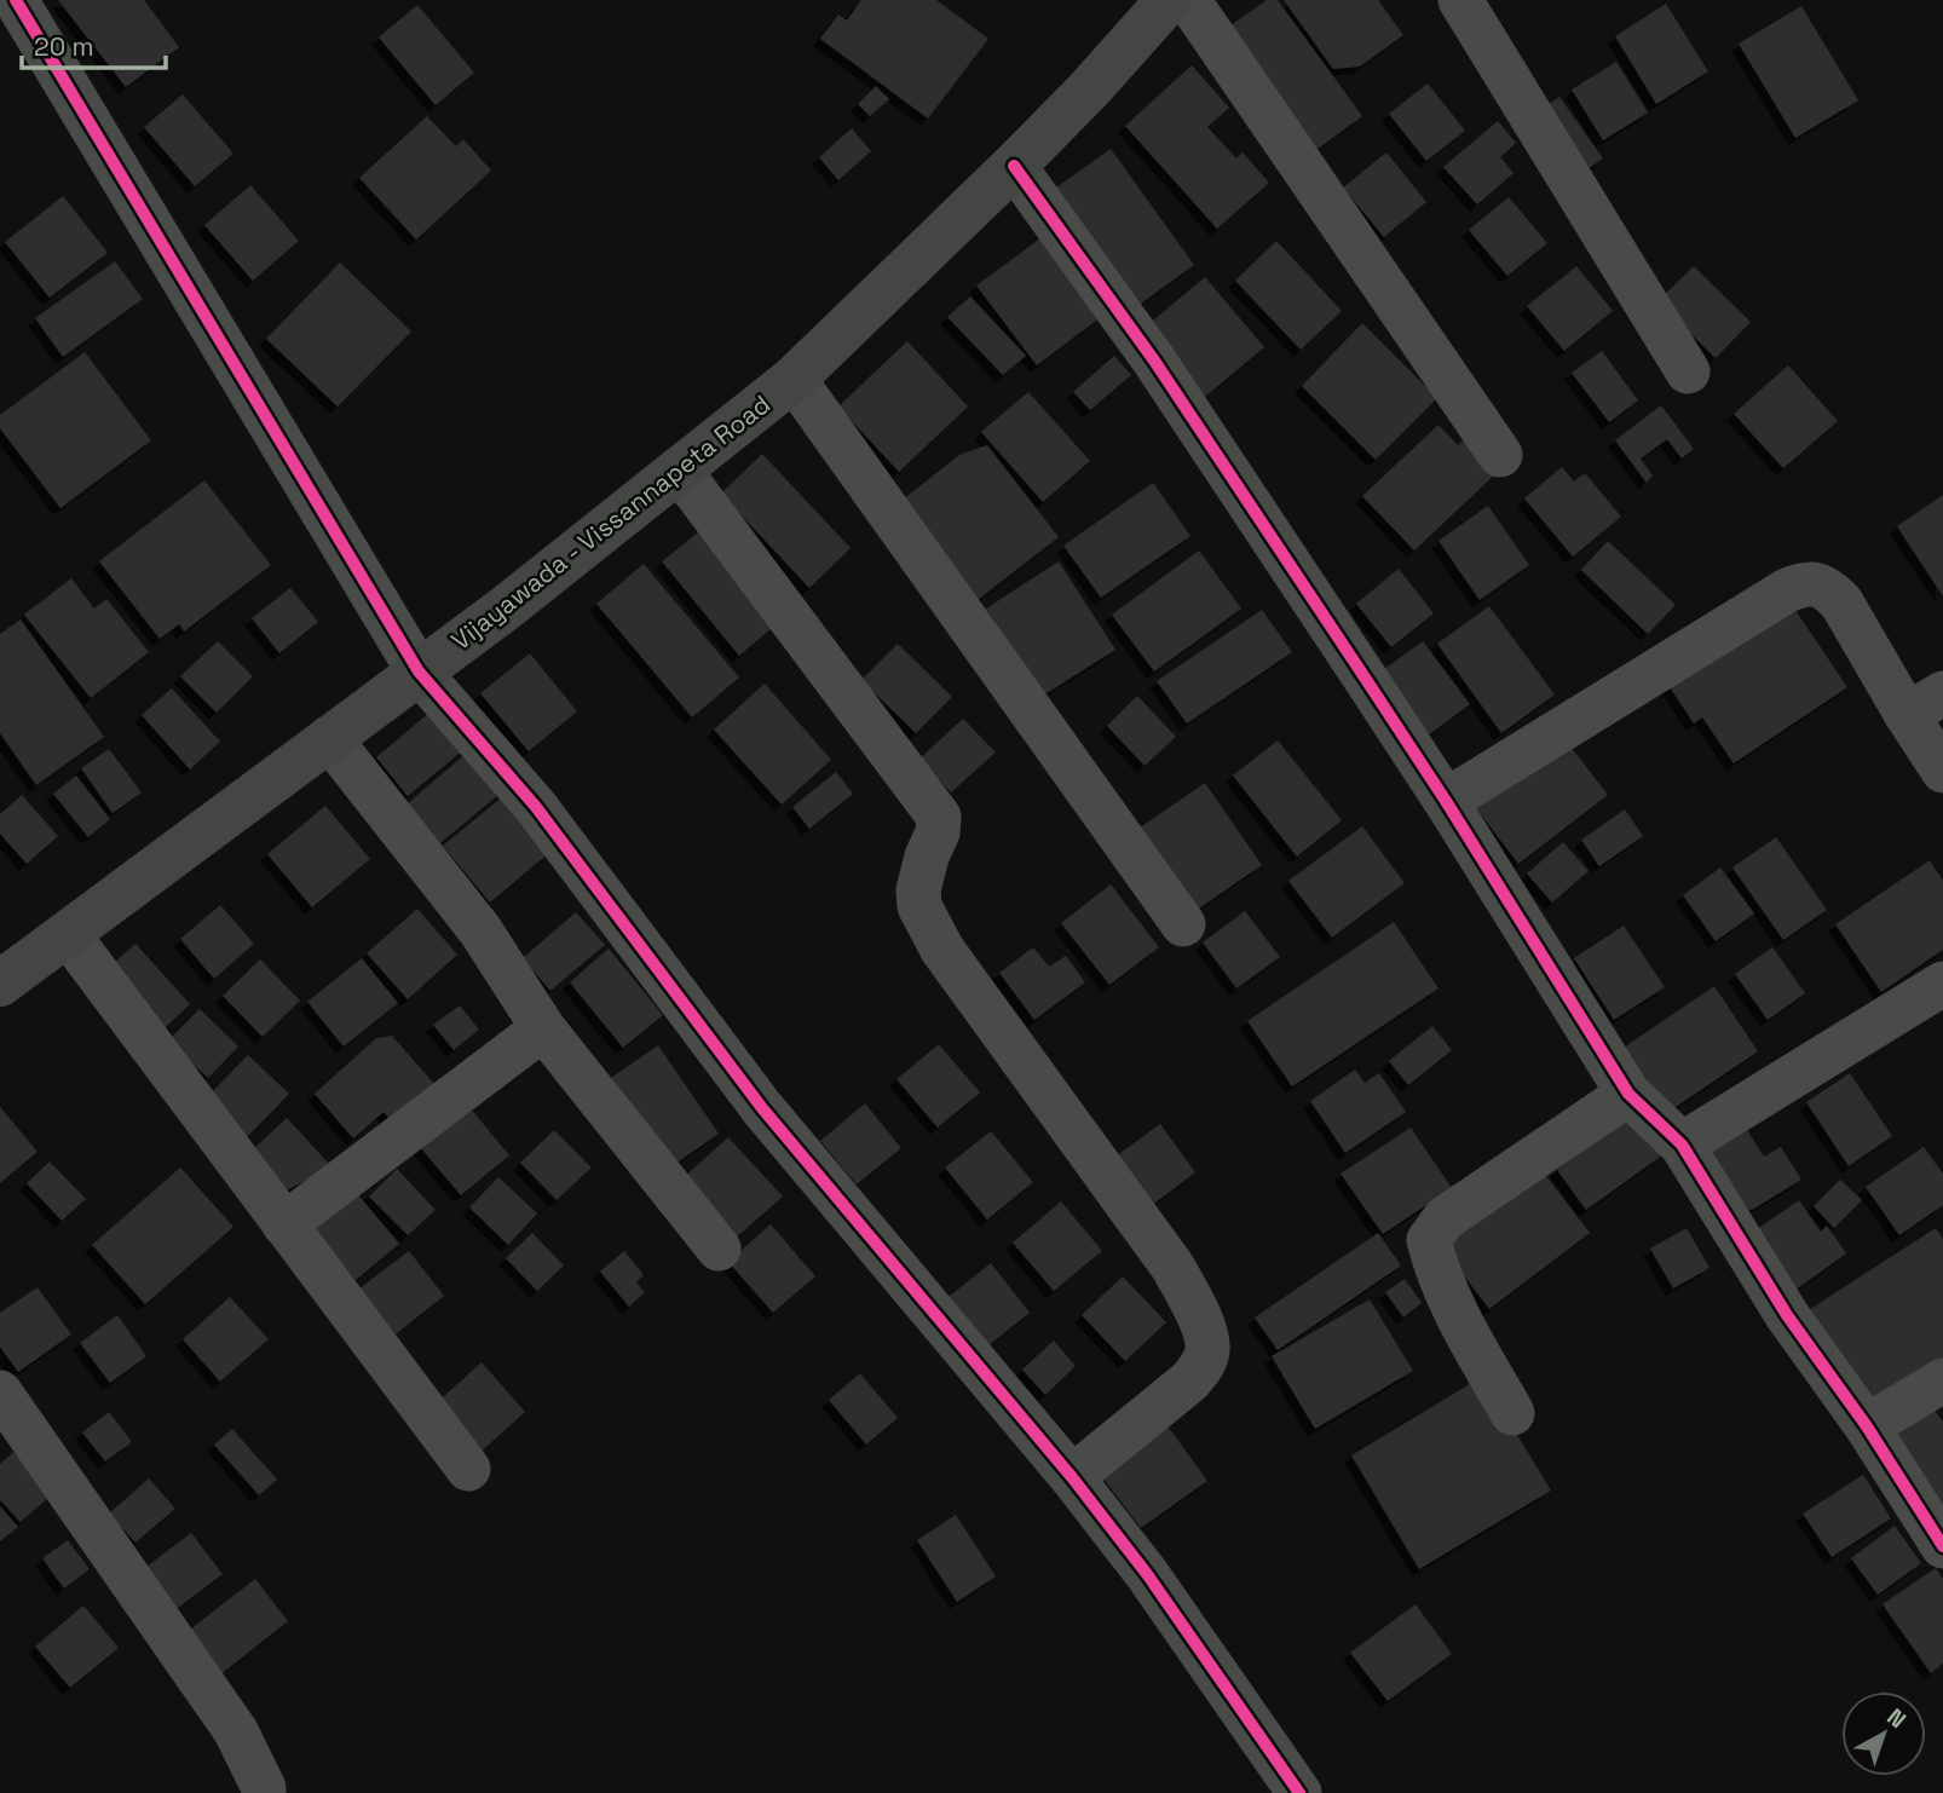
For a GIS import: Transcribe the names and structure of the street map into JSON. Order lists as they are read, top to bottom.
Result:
{
  "streets": {
    "main road": ["Vijayawada - Vissannapeta Road"]
  },
  "scale_bar": "20 m",
  "north": "top right"
}
